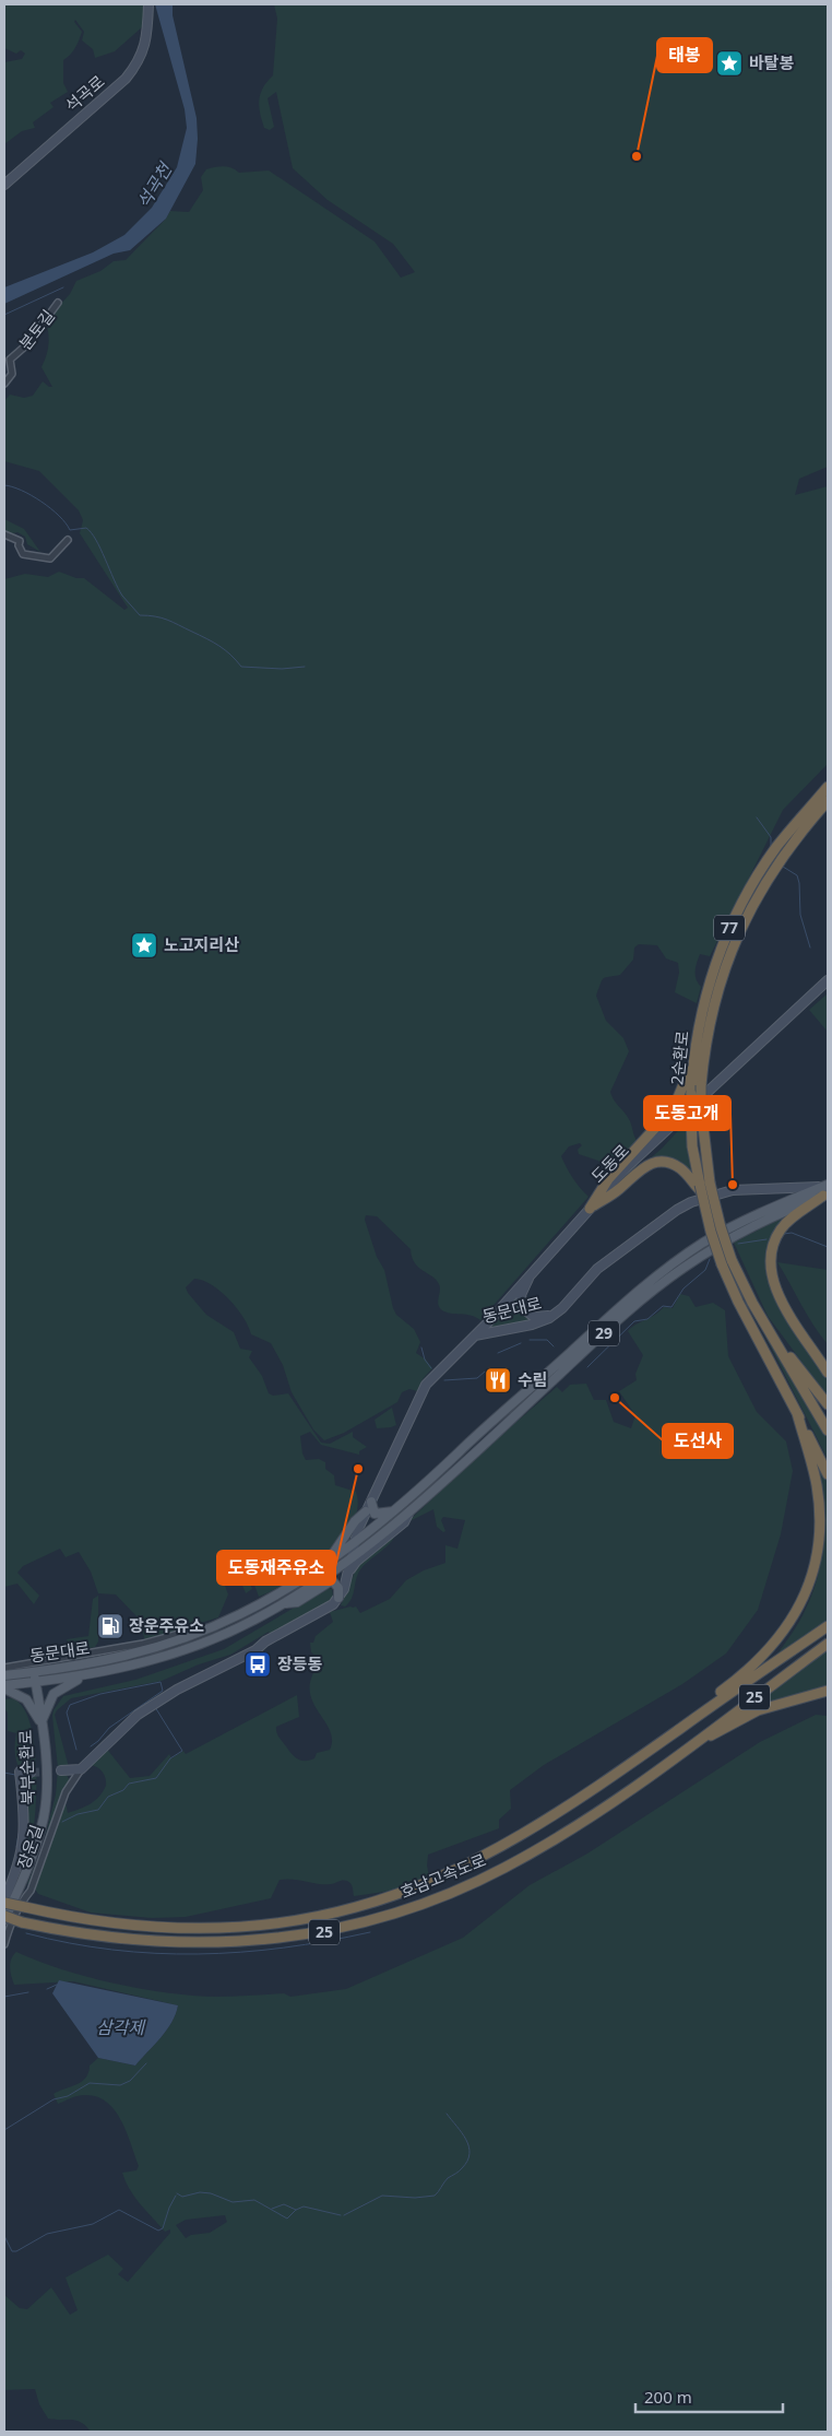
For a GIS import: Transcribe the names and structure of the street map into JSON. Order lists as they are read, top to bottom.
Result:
{
  "streets": {
    "highway": [
      "77",
      "2순환로",
      "25",
      "호남고속도로"
    ],
    "main road": [
      "석곡로",
      "도동로",
      "동문대로",
      "29",
      "북부순환로",
      "장운길"
    ],
    "street": ["분토길"]
  },
  "crossings": [
    ["도동로", "동문대로"],
    ["동문대로", "북부순환로"],
    ["북부순환로", "호남고속도로"],
    ["장운길", "호남고속도로"]
  ],
  "water": ["석곡천", "삼각제"],
  "places": {
    "place": ["바탈봉", "노고지리산"],
    "other": [
      "태봉",
      "도동고개",
      "도선사",
      "도동재주유소"
    ],
    "restaurant": ["수림"],
    "fuel station": ["장운주유소"],
    "bus stop": ["장등동"]
  },
  "scale_bar": "200 m"
}
